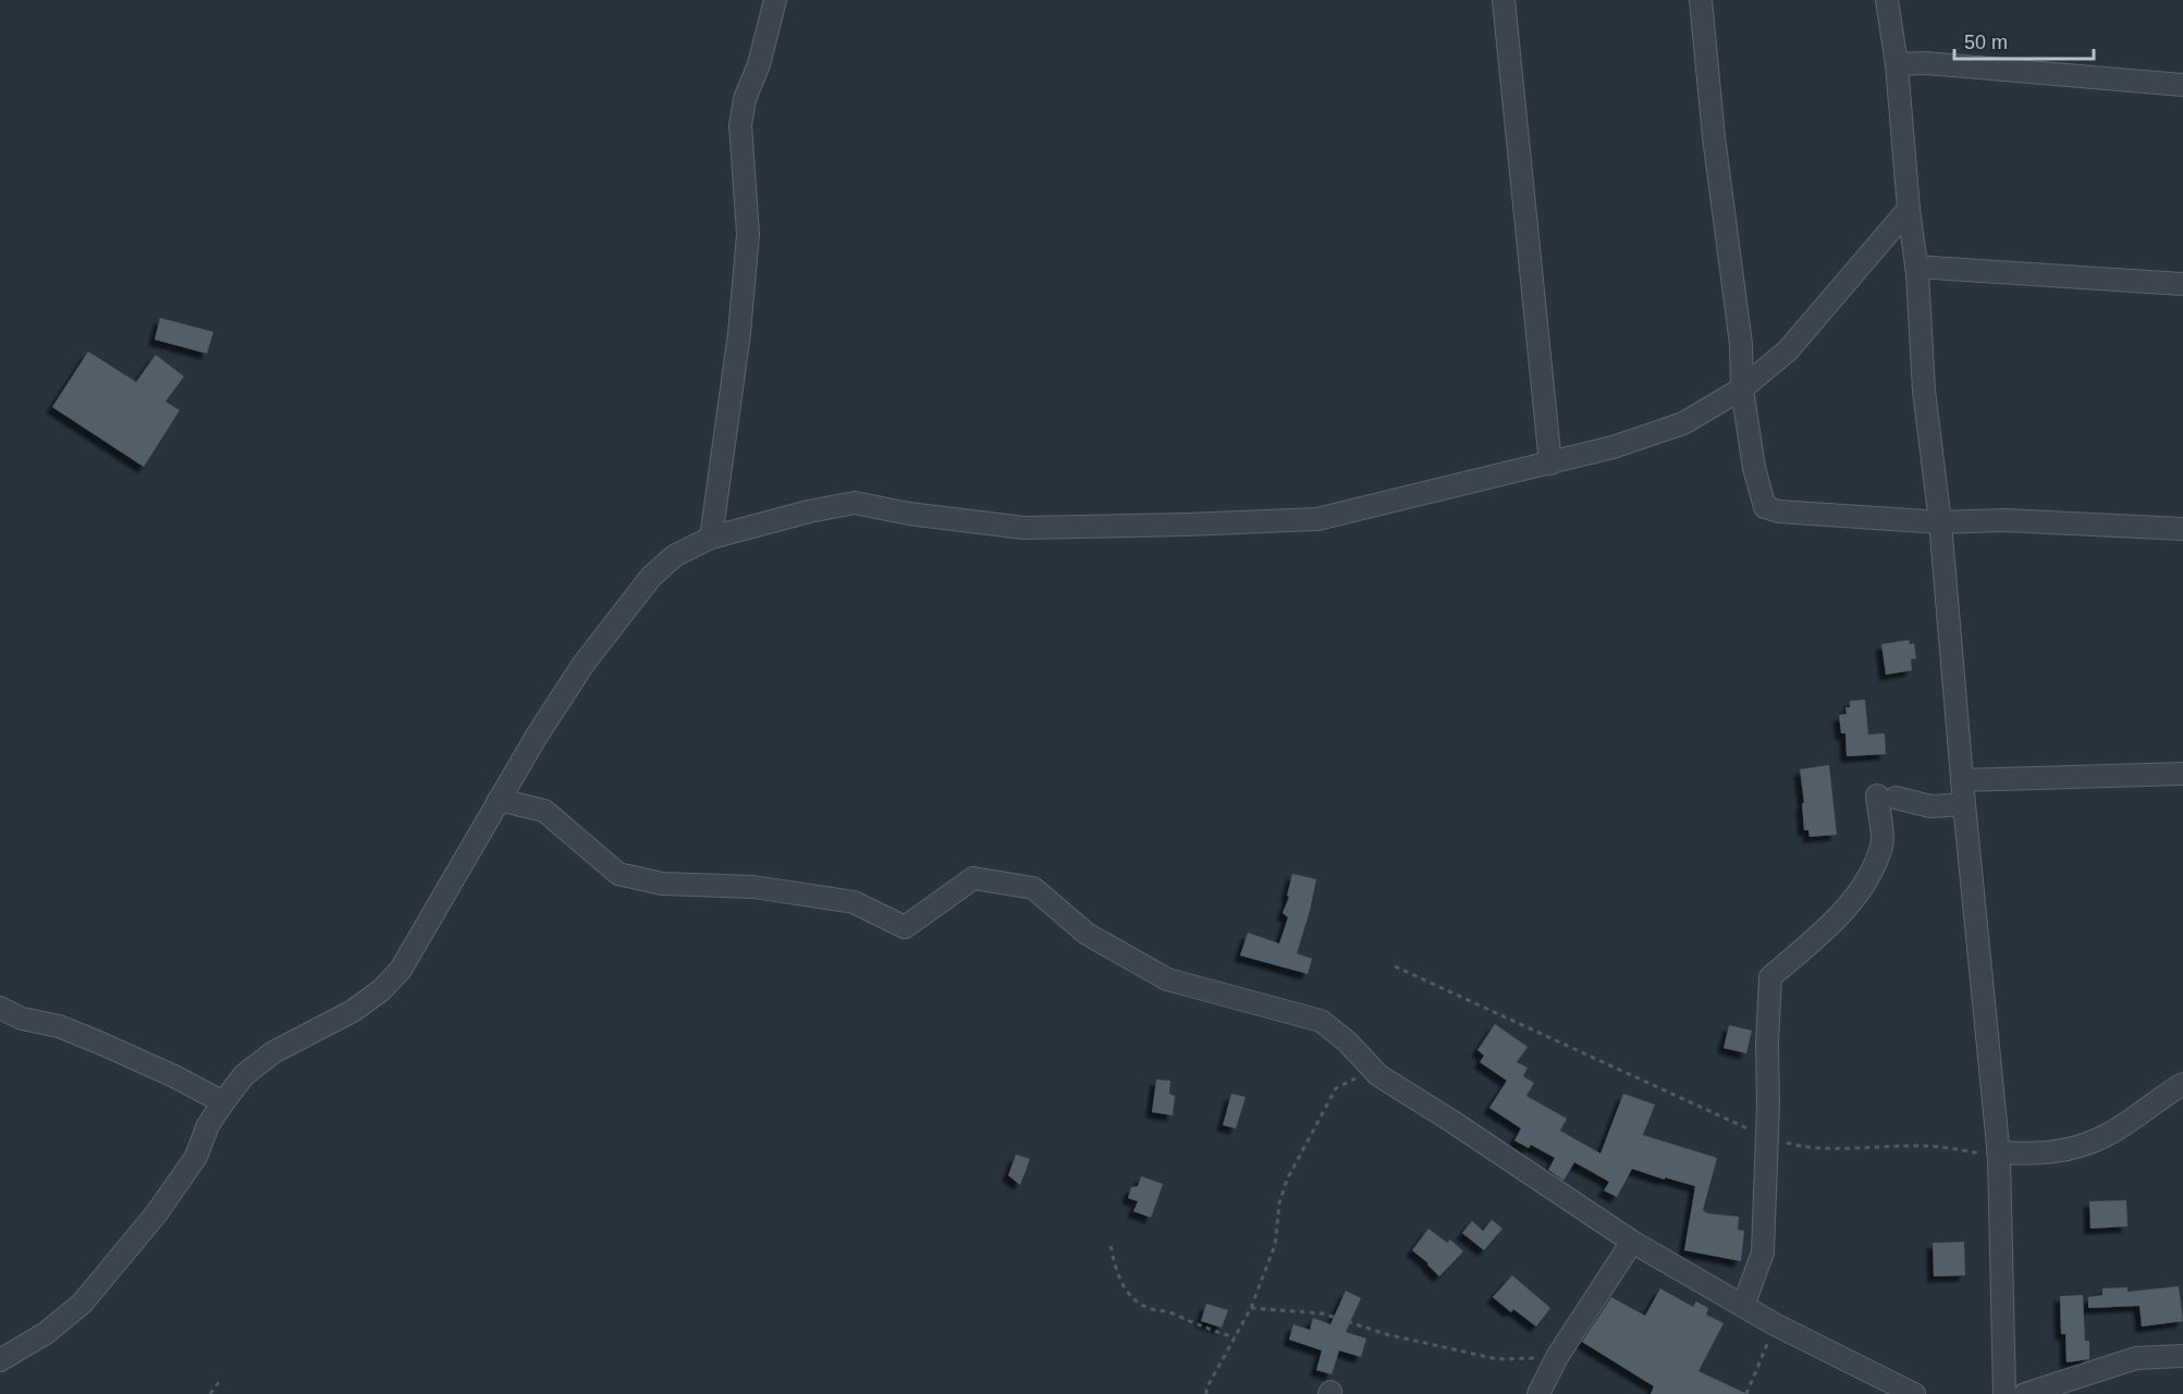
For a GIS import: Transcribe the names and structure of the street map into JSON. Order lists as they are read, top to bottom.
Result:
{
  "scale_bar": "50 m"
}
